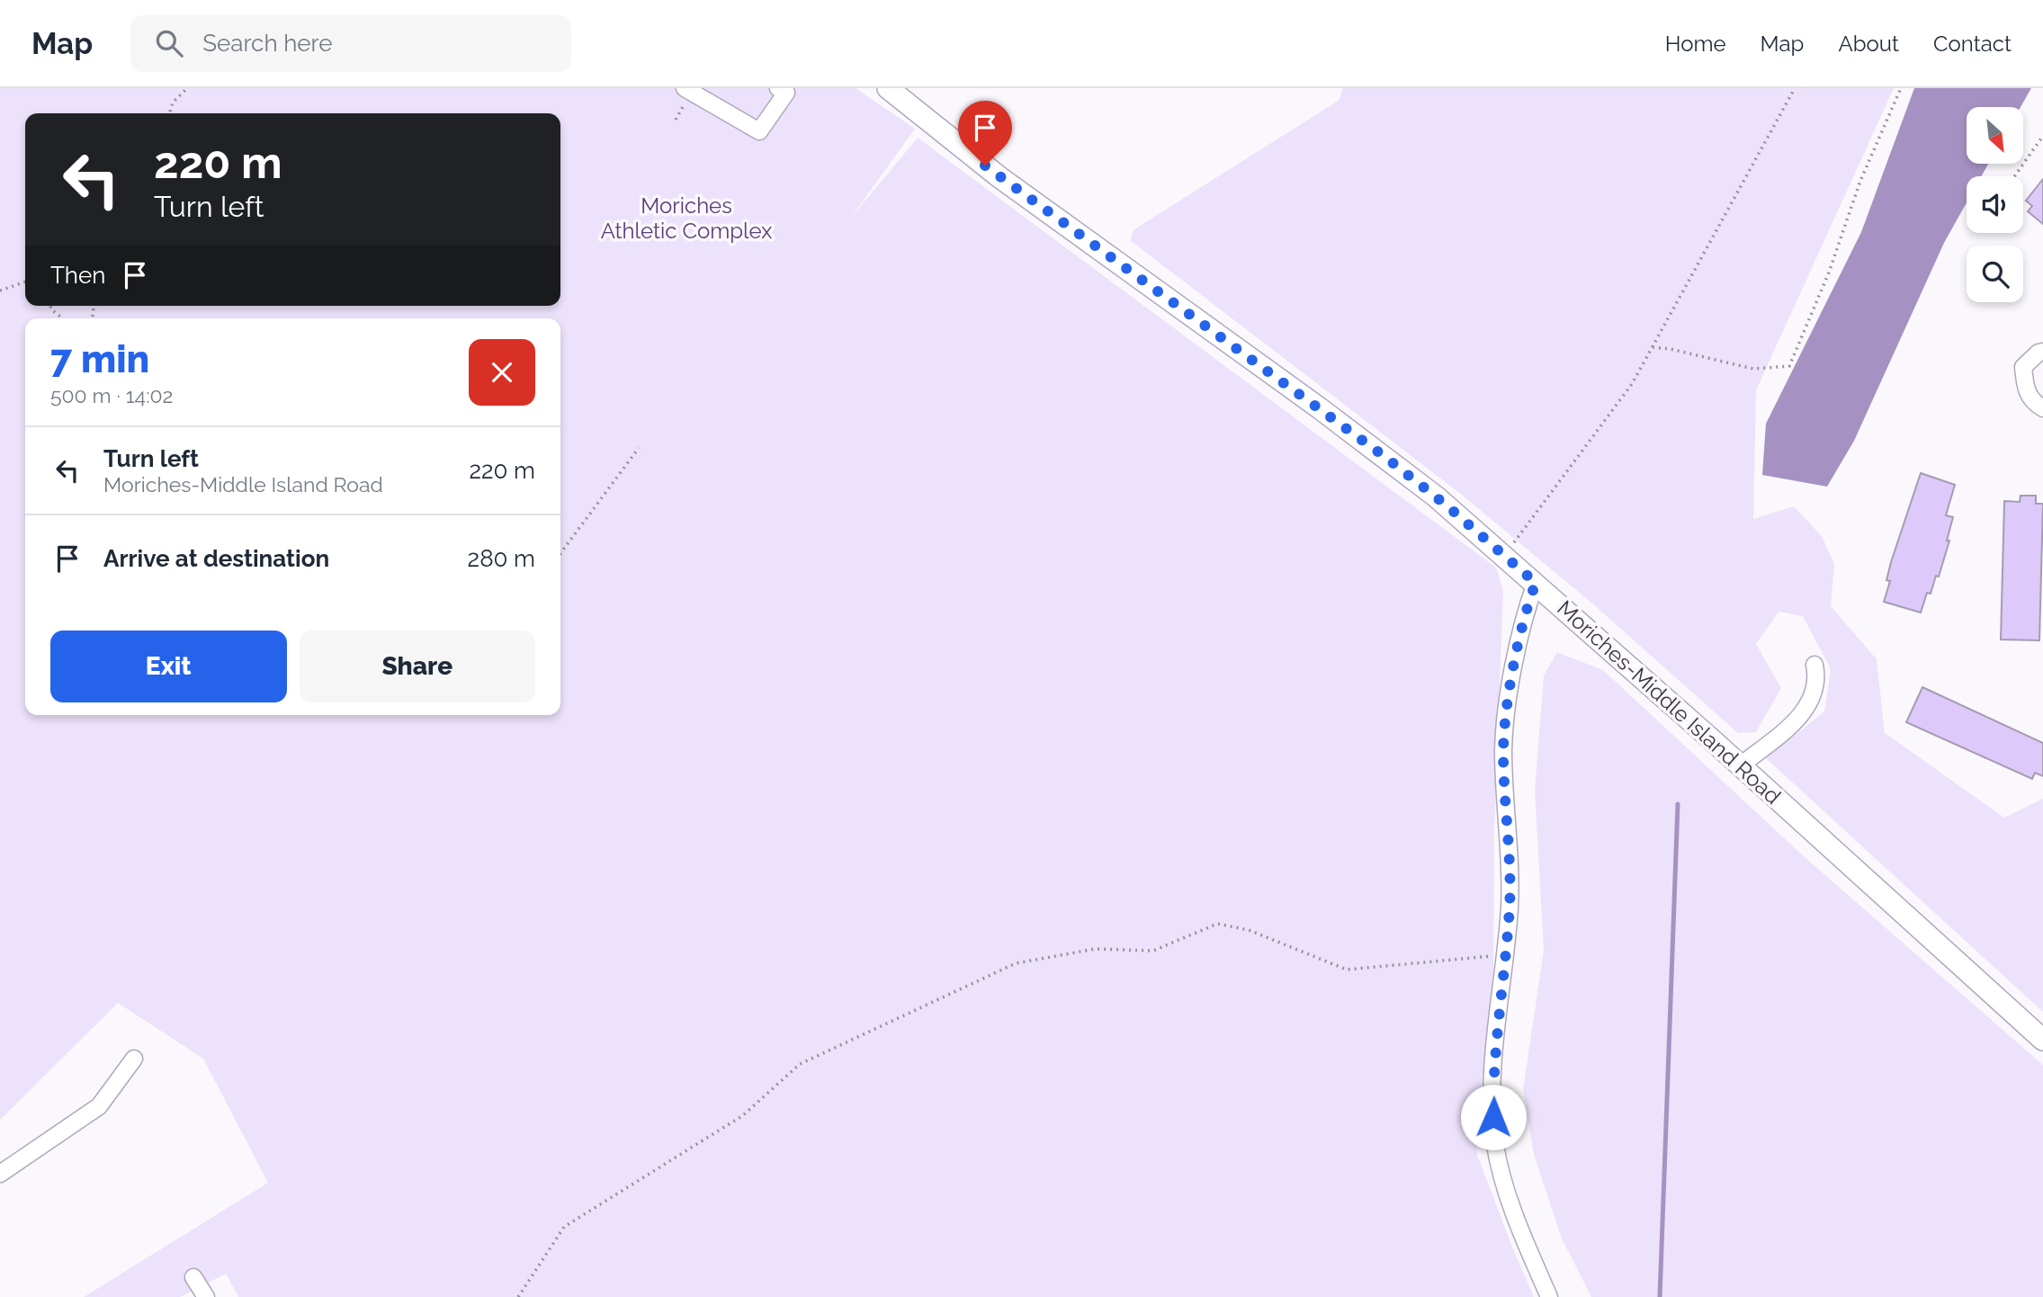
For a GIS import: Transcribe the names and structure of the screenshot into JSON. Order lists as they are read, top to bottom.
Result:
{
  "streets": {
    "main road": ["Moriches-Middle Island Road"]
  },
  "parks": ["Moriches Athletic Complex"],
  "north": "bottom right",
  "page": {
    "header": "Map",
    "search": "Search here",
    "nav": [
      "Home",
      "Map",
      "About",
      "Contact"
    ],
    "turn": ["220 m", "Turn left"],
    "then": "Then",
    "heading": ["7 min", "500 m · 14:02"],
    "list": [
      {
        "name": "Turn left",
        "note": "Moriches-Middle Island Road",
        "value": "220 m"
      },
      {
        "name": "Arrive at destination",
        "value": "280 m"
      }
    ],
    "buttons": ["Exit", "Share"]
  }
}
